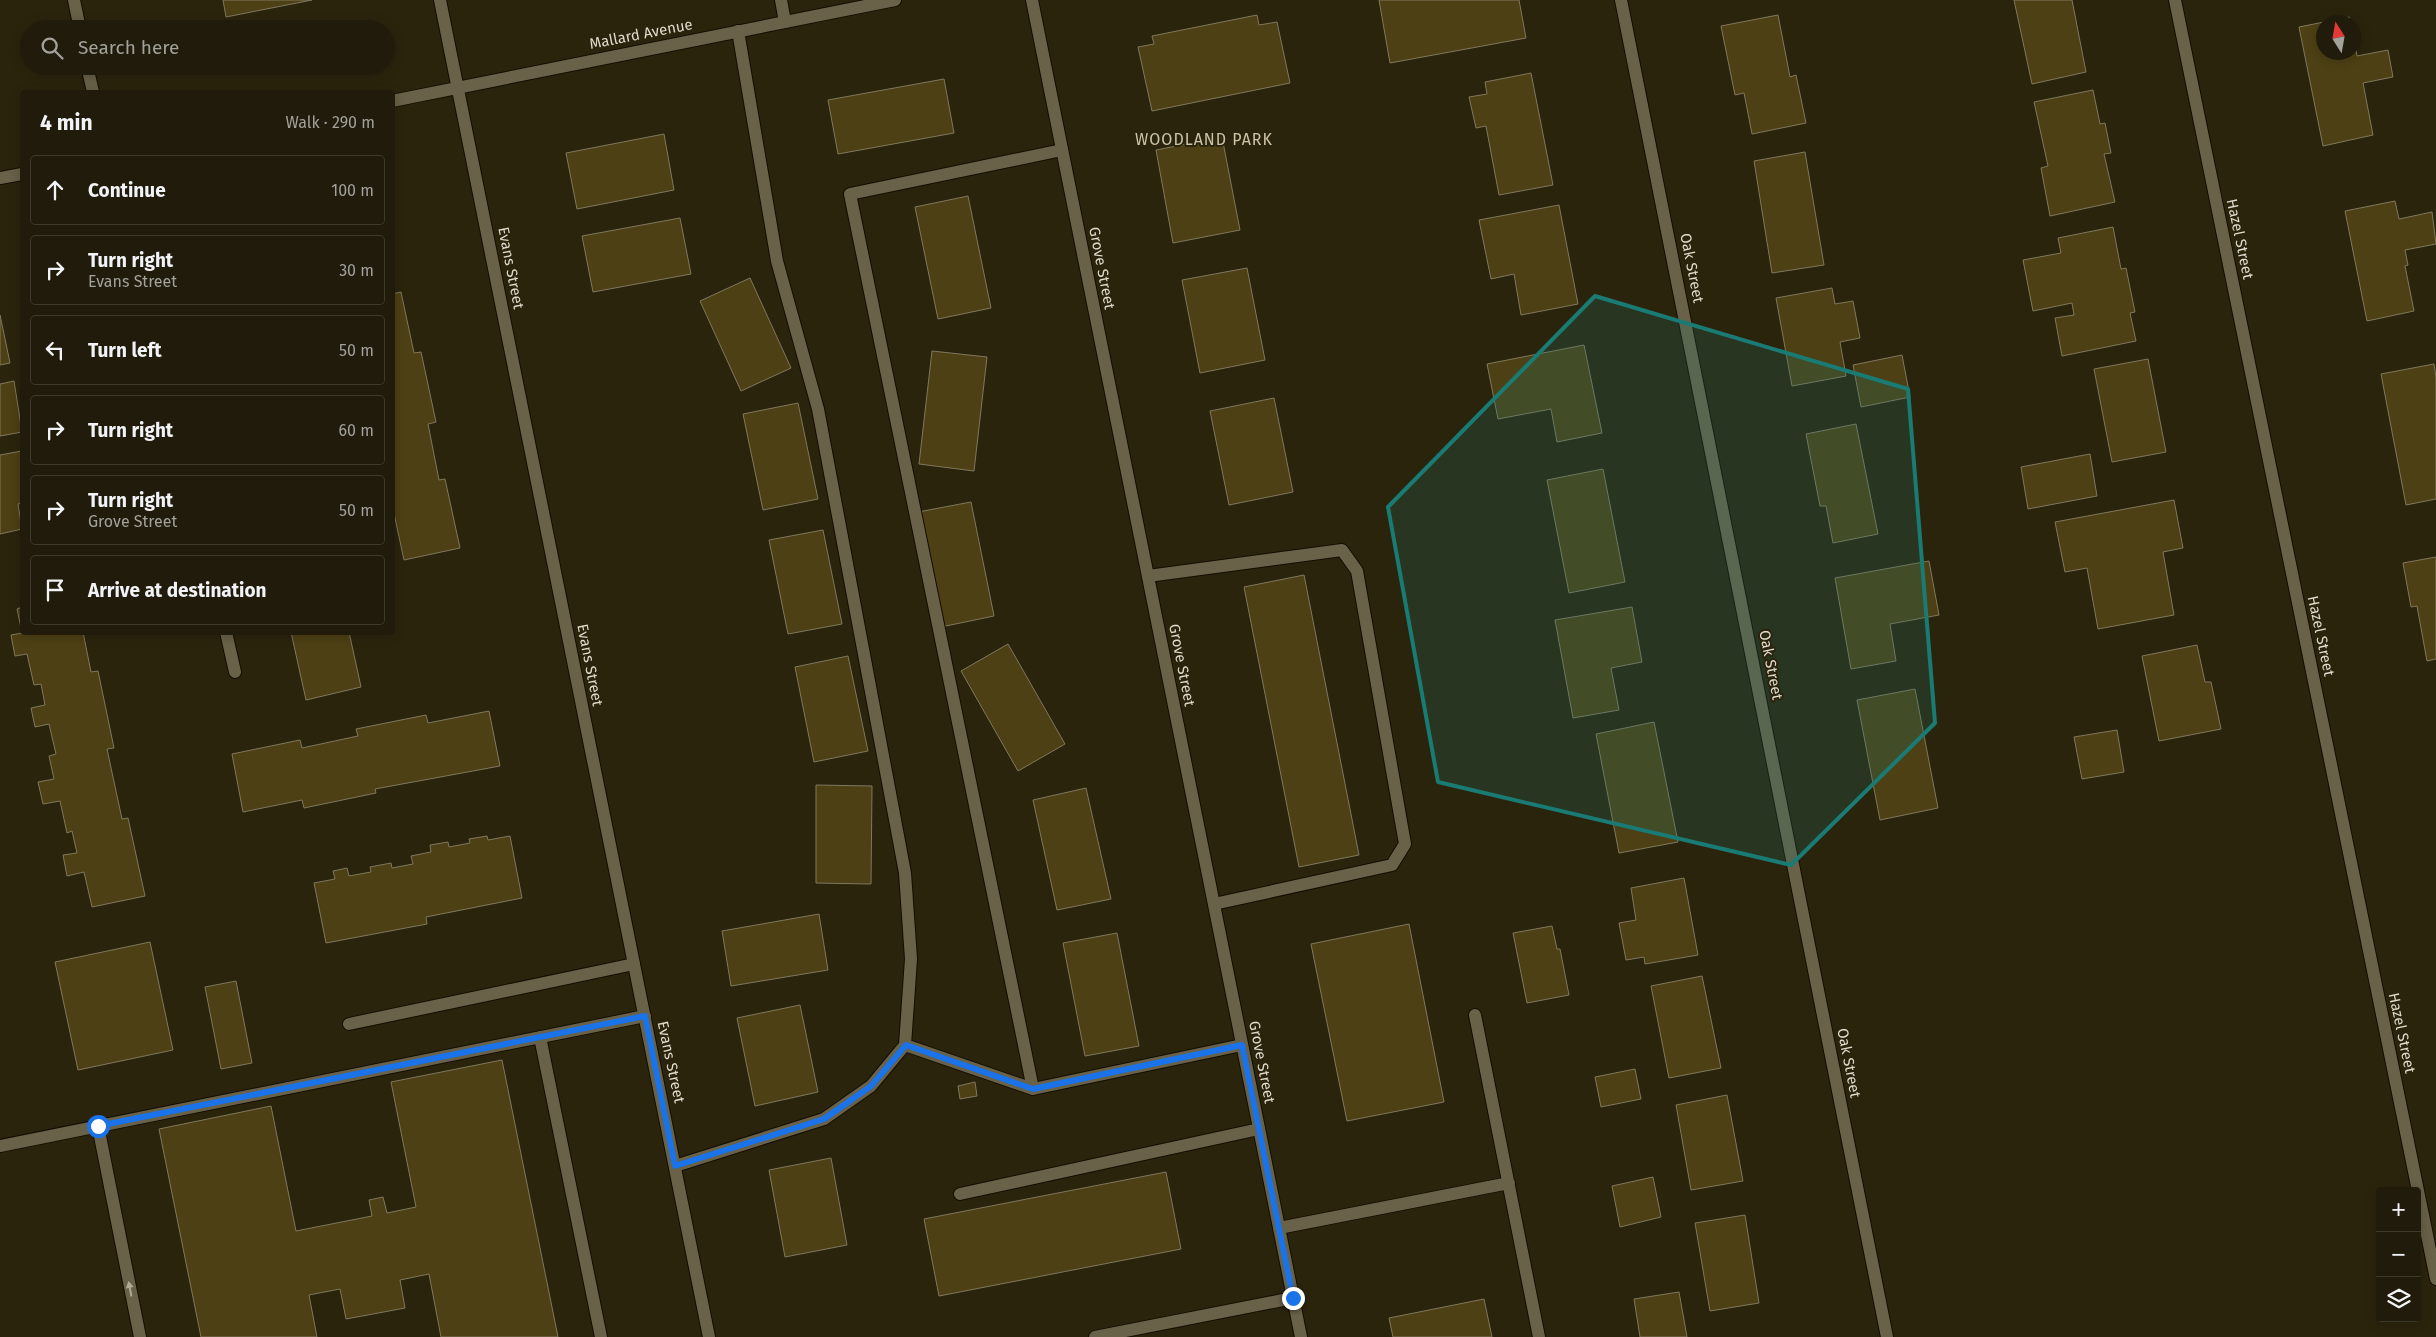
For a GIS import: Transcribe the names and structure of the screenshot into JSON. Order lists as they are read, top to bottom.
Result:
{
  "streets": {
    "street": [
      "Mallard Avenue",
      "Hazel Street",
      "Evans Street",
      "Grove Street",
      "Oak Street"
    ]
  },
  "crossings": [
    ["Mallard Avenue", "Evans Street"]
  ],
  "districts": ["WOODLAND PARK"],
  "north": "top",
  "page": {
    "search": "Search here",
    "heading": ["4 min", "Walk · 290 m"],
    "list": [
      ["Continue", "100 m"],
      ["Turn right", "Evans Street", "30 m"],
      ["Turn left", "50 m"],
      ["Turn right", "60 m"],
      ["Turn right", "Grove Street", "50 m"],
      "Arrive at destination"
    ],
    "map_buttons": ["+", "−"]
  }
}
